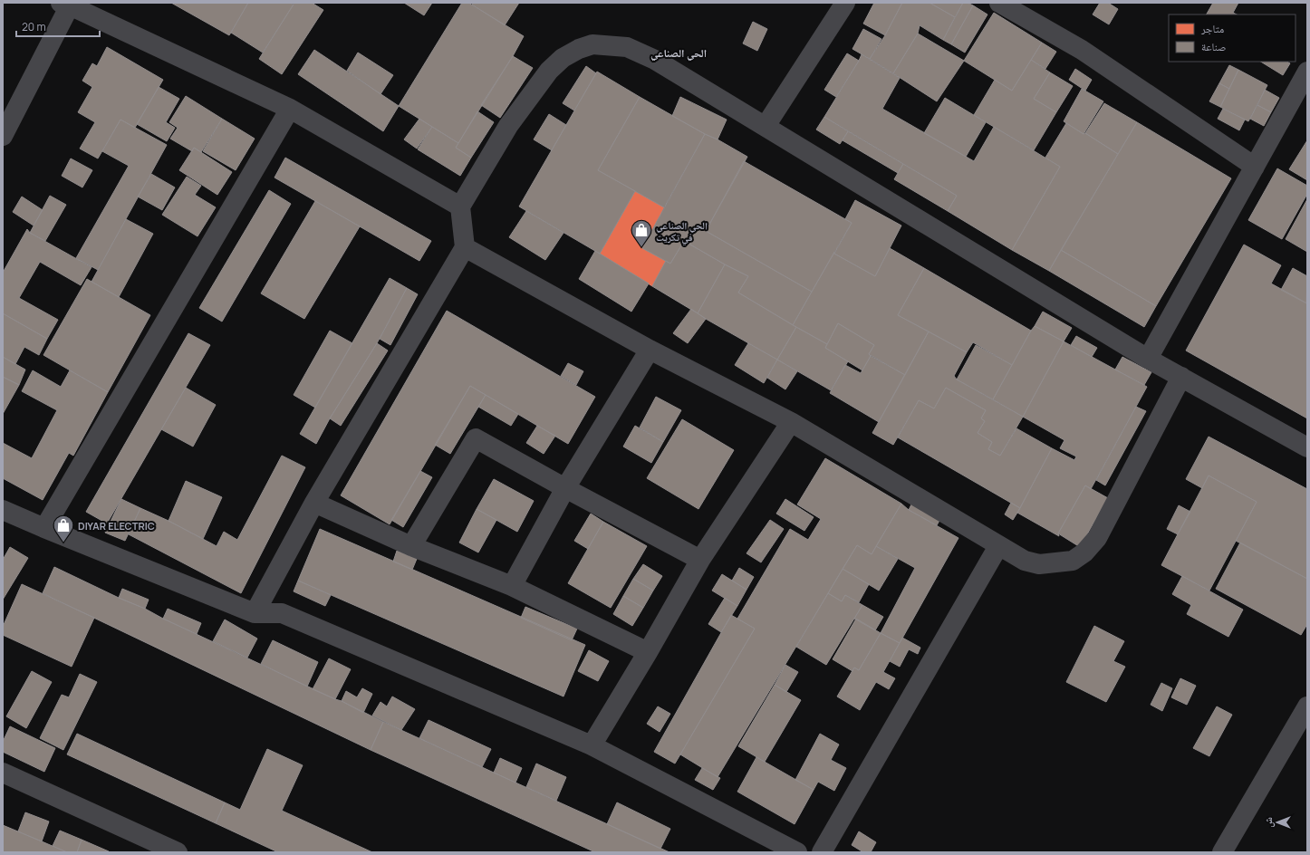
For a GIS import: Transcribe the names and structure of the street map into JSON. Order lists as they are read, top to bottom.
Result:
{
  "districts": ["الحي الصناعي"],
  "places": {
    "shop": ["الحي الصناعي في تكريت", "DIYAR ELECTRIC"]
  },
  "legend": ["متاجر", "صناعة"],
  "scale_bar": "20 m",
  "north": "left"
}
